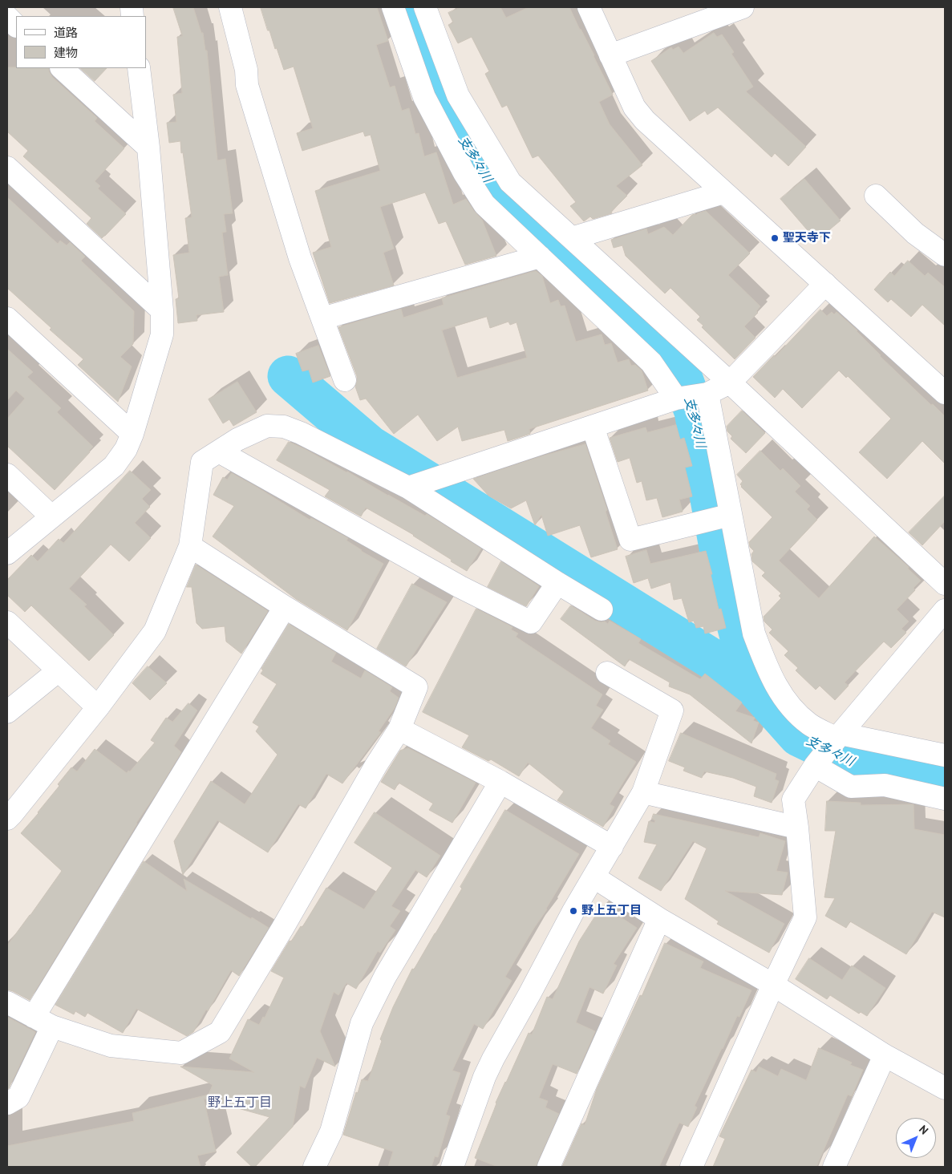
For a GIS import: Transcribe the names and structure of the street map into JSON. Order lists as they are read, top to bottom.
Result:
{
  "districts": ["野上五丁目"],
  "water": ["支多々川"],
  "places": ["聖天寺下", "野上五丁目"],
  "legend": ["道路", "建物"],
  "north": "top right"
}
